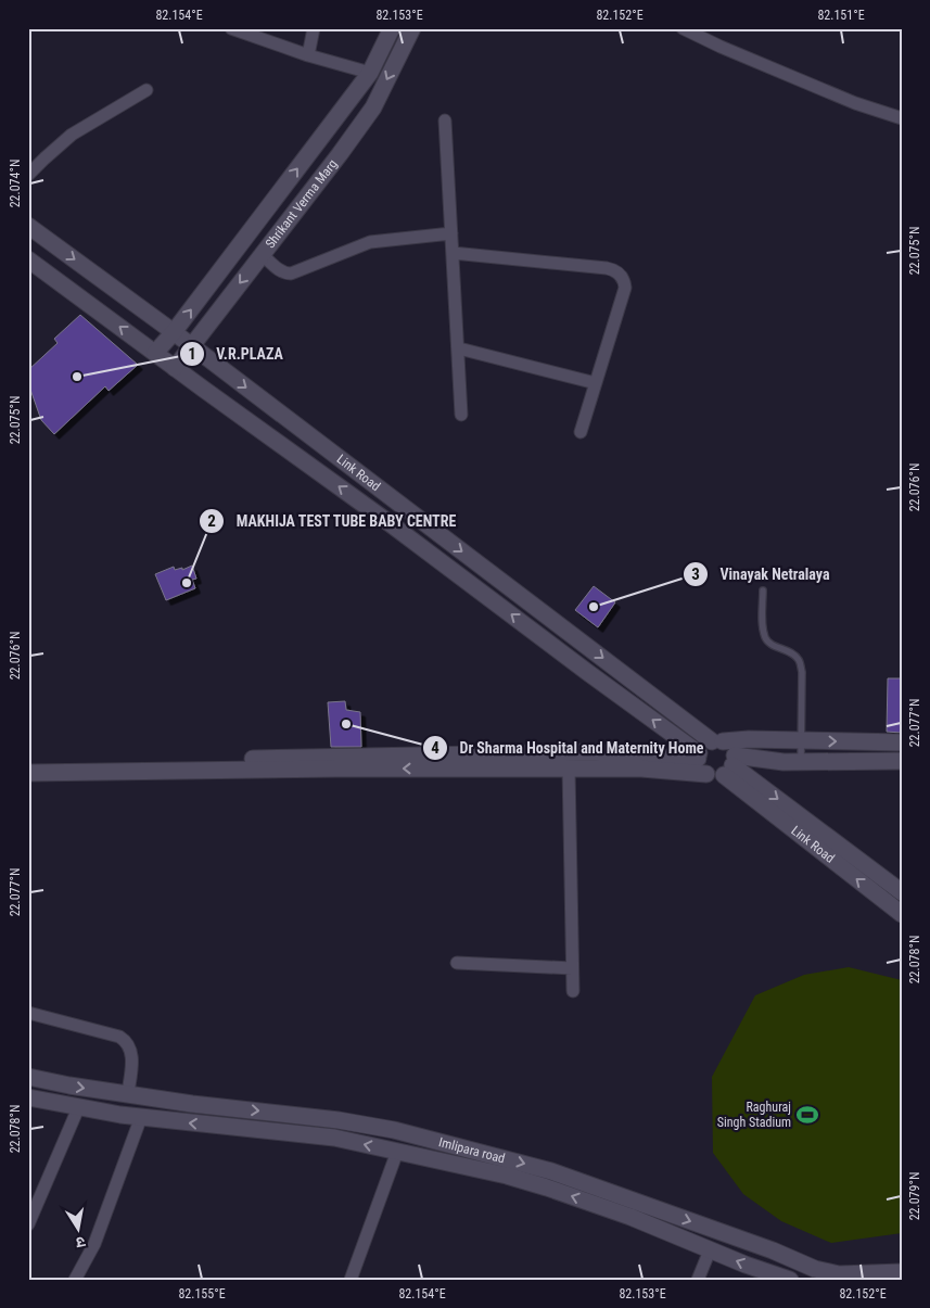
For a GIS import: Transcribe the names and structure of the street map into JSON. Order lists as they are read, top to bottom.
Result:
{
  "streets": {
    "street": ["Shrikant Verma Marg", "Link Road", "Imlipara road"]
  },
  "crossings": [
    ["Shrikant Verma Marg", "Link Road"]
  ],
  "places": {
    "other": [
      "V.R.PLAZA",
      "MAKHIJA TEST TUBE BABY CENTRE",
      "Vinayak Netralaya",
      "Dr Sharma Hospital and Maternity Home"
    ],
    "sports": ["Raghuraj Singh Stadium"]
  },
  "north": "bottom",
  "coordinates": [
    "82.154°E",
    "82.153°E",
    "82.152°E",
    "82.151°E",
    "22.074°N",
    "22.075°N",
    "22.076°N",
    "22.077°N",
    "22.078°N",
    "22.079°N",
    "82.155°E"
  ]
}
